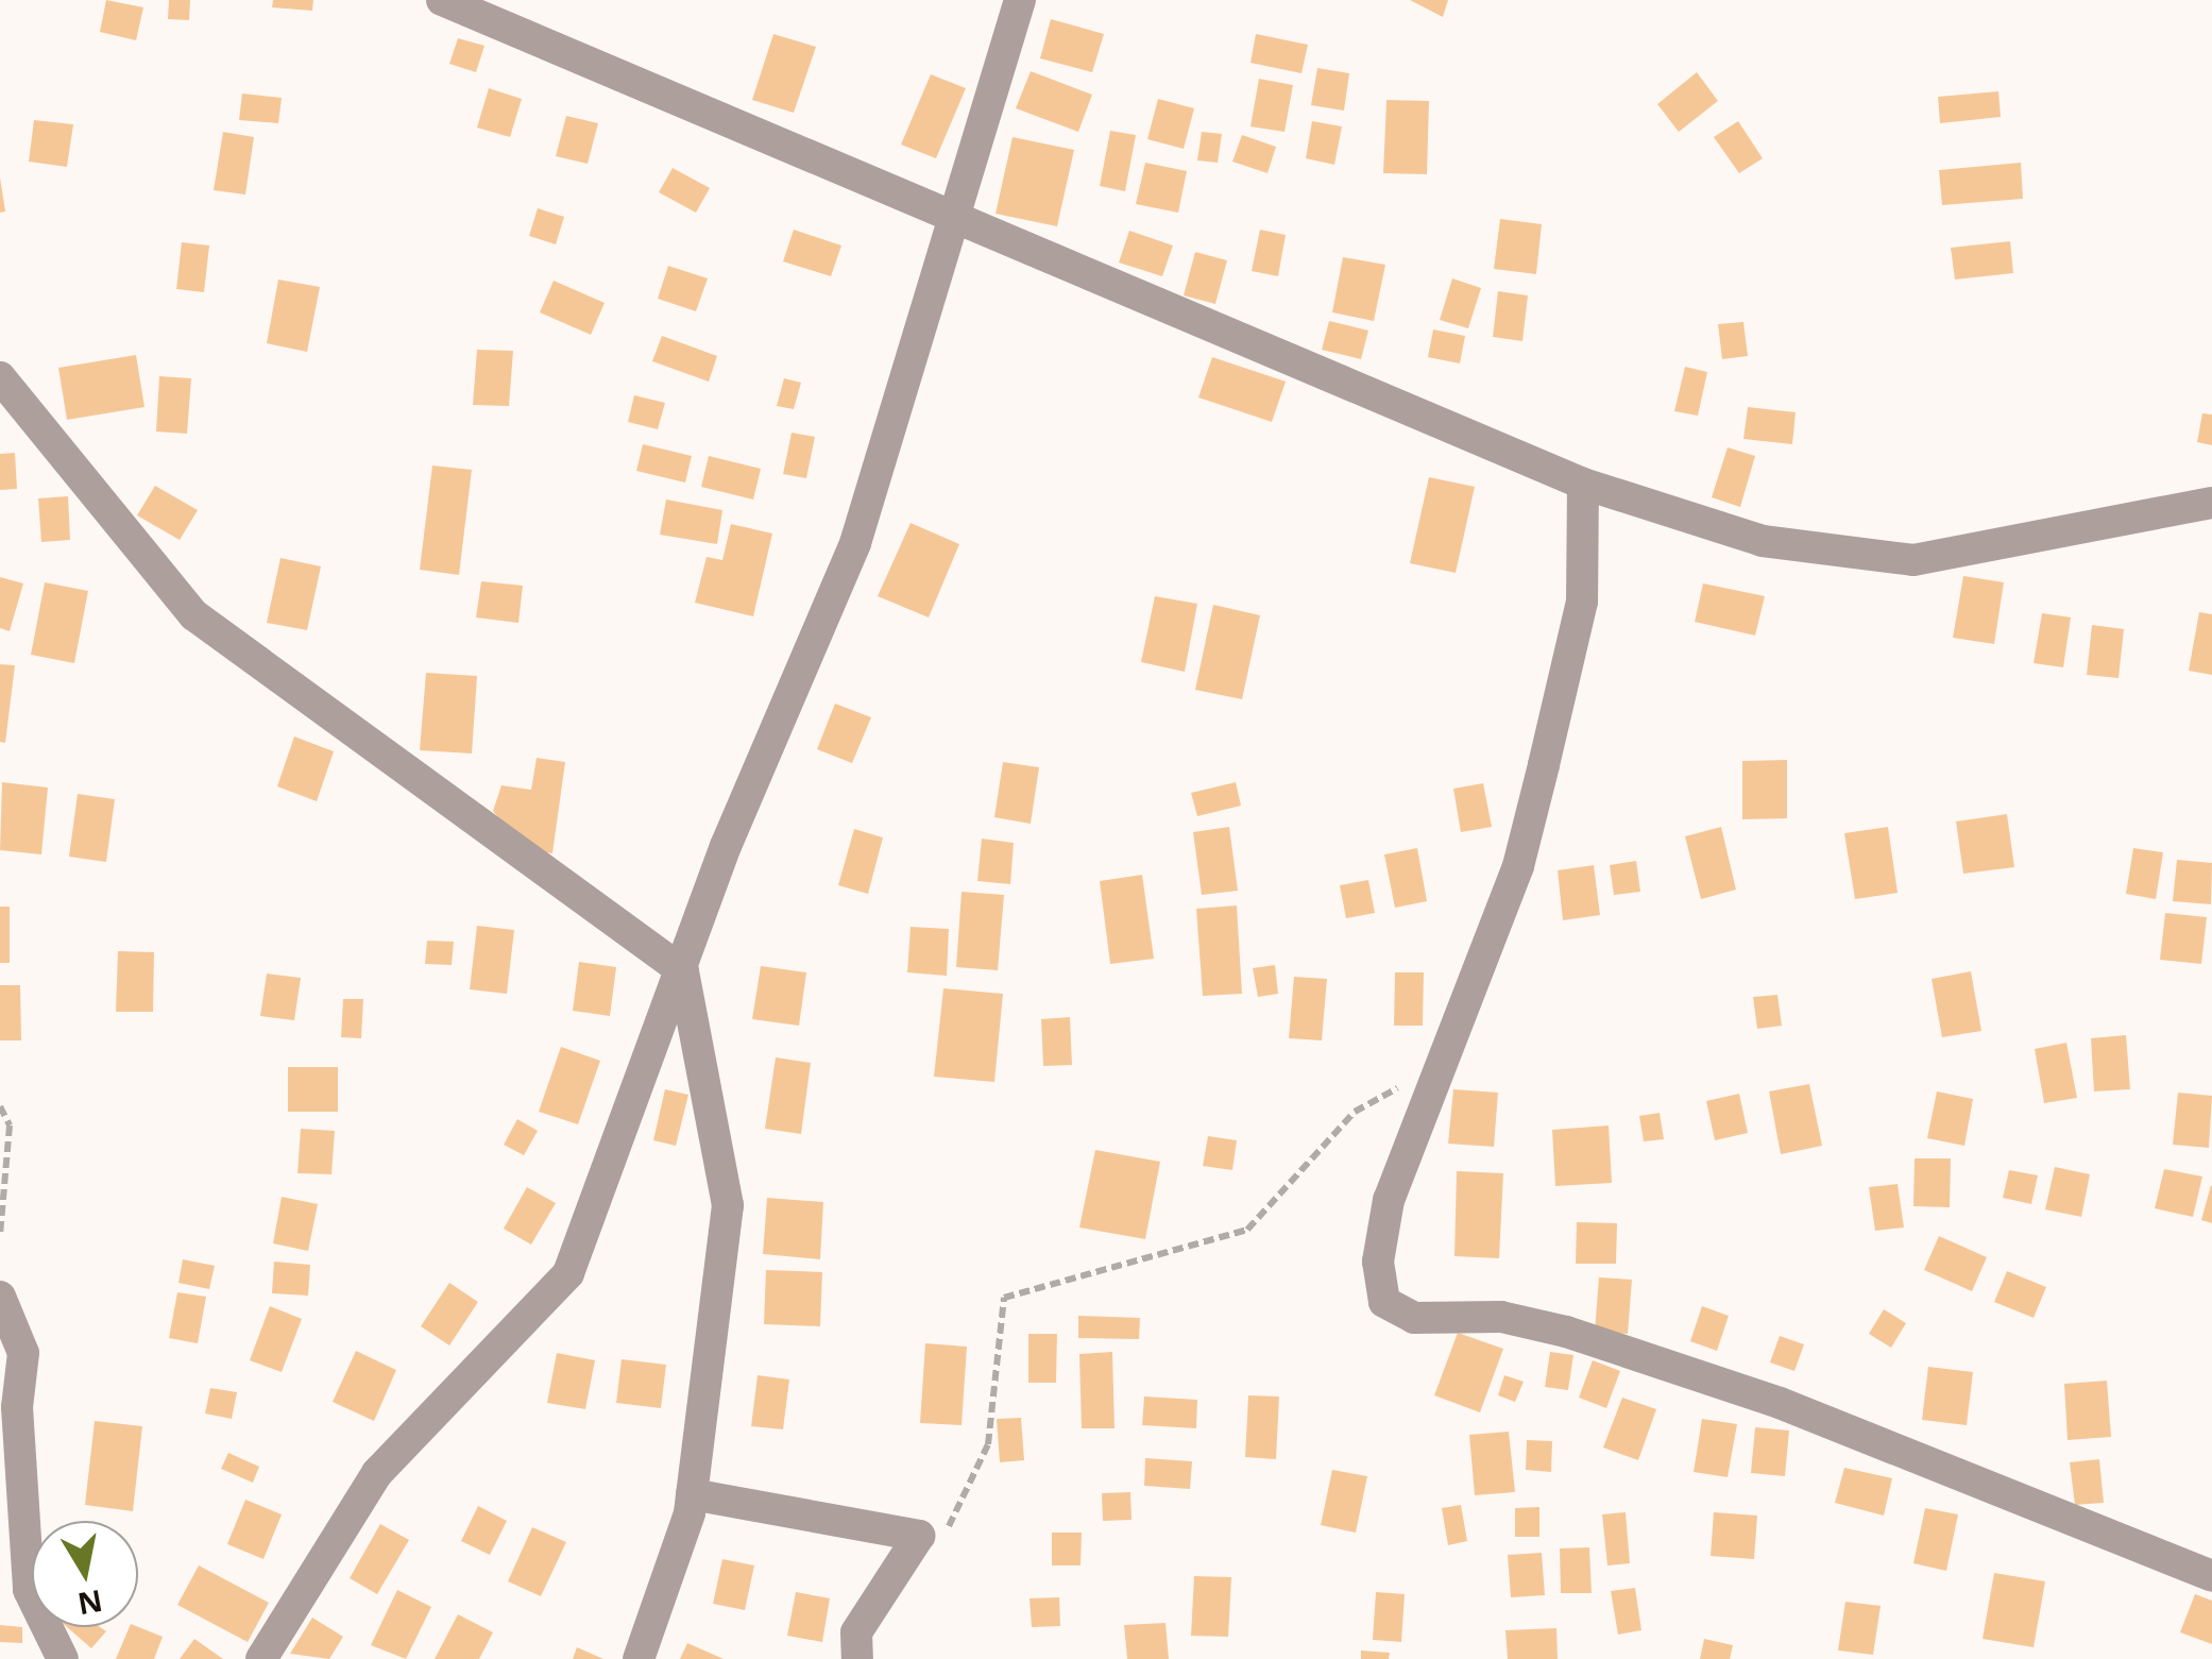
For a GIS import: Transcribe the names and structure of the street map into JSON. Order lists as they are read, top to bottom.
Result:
{
  "north": "bottom"
}
